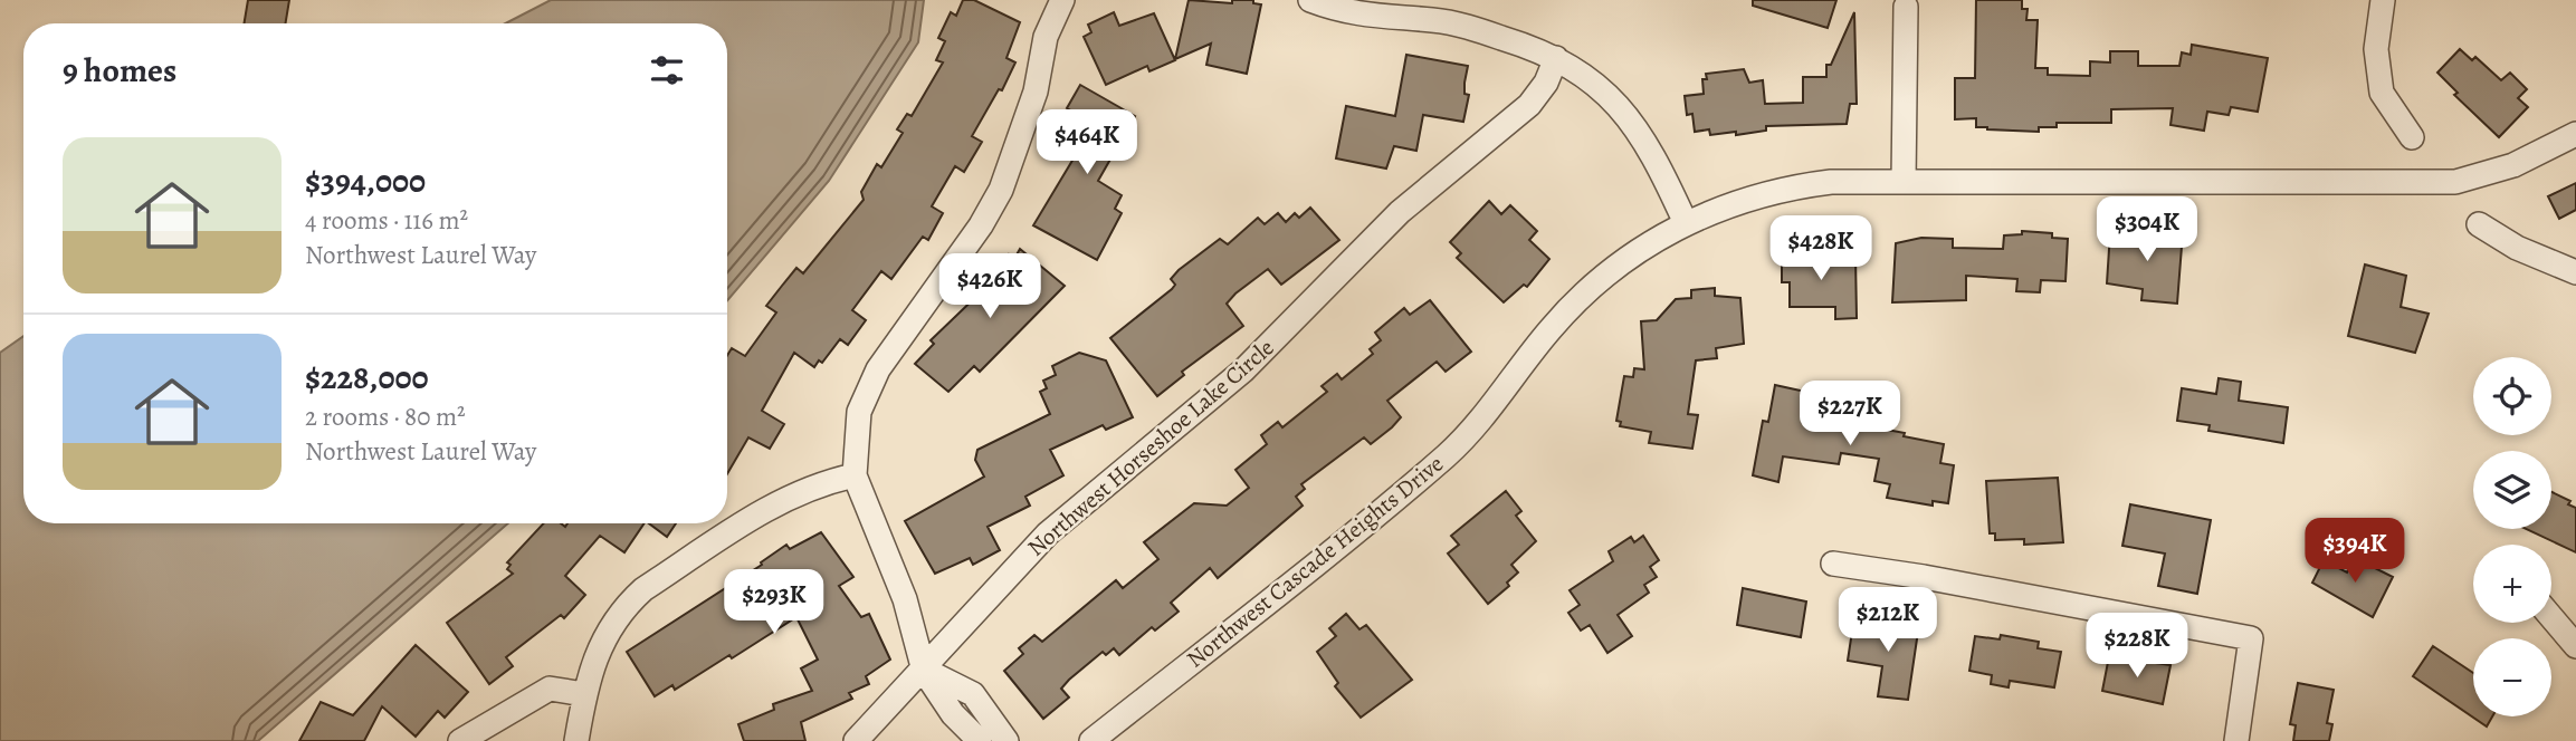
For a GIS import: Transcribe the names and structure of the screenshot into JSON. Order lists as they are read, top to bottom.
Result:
{
  "streets": {
    "street": ["Northwest Horseshoe Lake Circle", "Northwest Cascade Heights Drive"]
  },
  "page": {
    "heading": "9 homes",
    "price": [
      "$464K",
      "$304K",
      "$428K",
      "$426K",
      "$227K",
      "$394K",
      "$293K",
      "$212K",
      "$228K"
    ],
    "list": [
      {
        "name": "$394,000",
        "note": "4 rooms · 116 m² · Northwest Laurel Way"
      },
      {
        "name": "$228,000",
        "note": "2 rooms · 80 m² · Northwest Laurel Way"
      }
    ],
    "map_buttons": ["+", "−"]
  }
}
